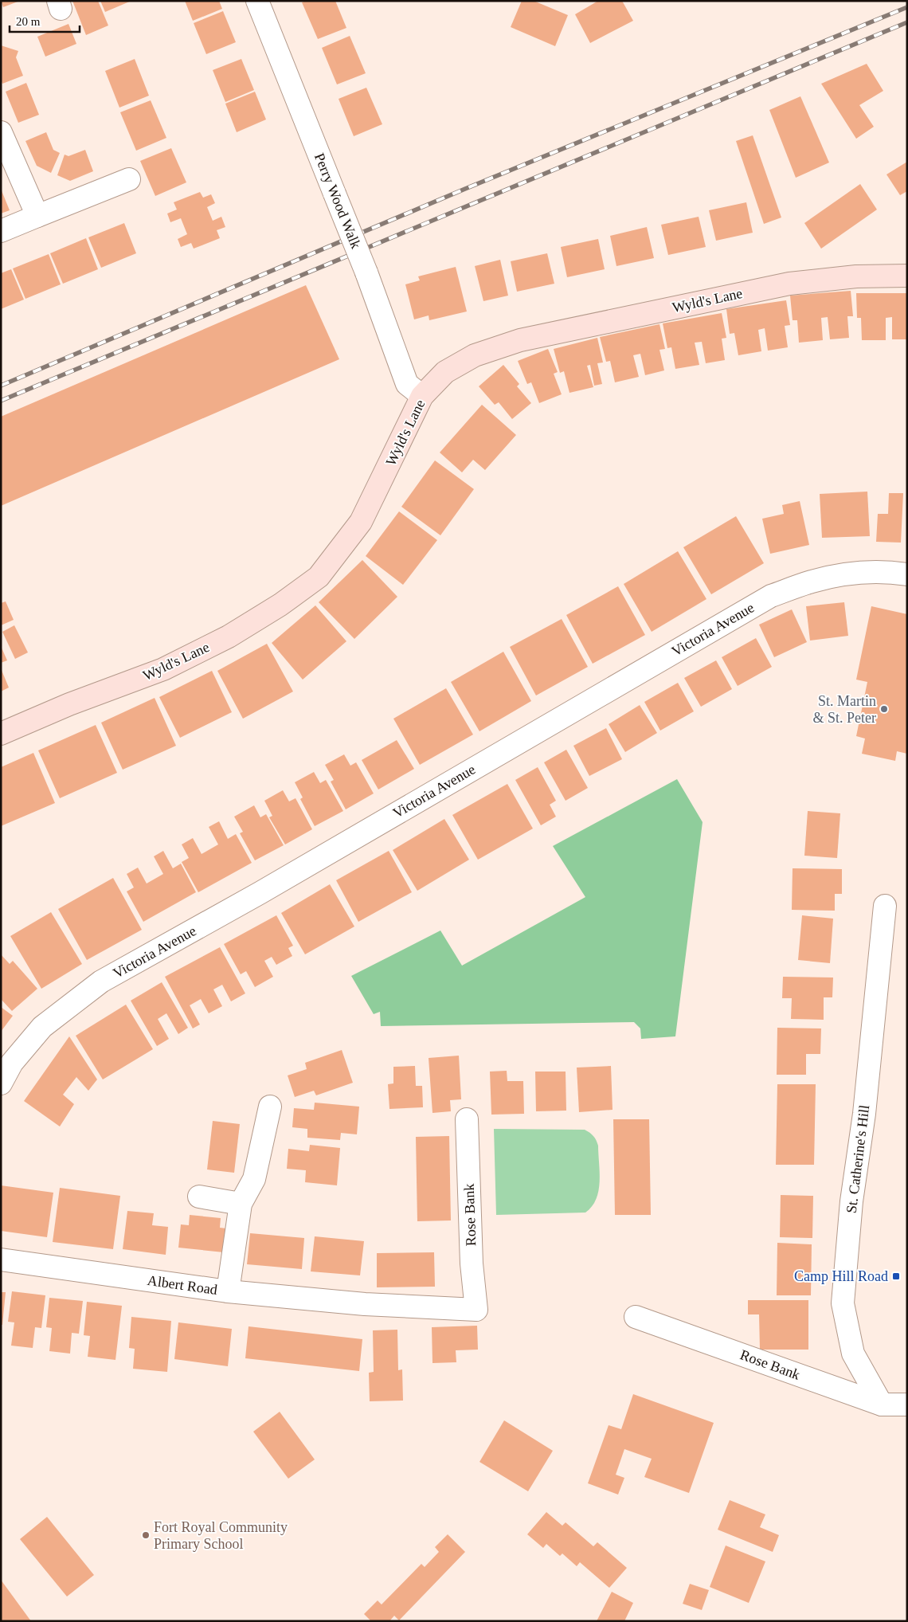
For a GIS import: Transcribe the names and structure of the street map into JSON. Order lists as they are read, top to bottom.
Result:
{
  "streets": {
    "main road": ["Wyld's Lane"],
    "street": [
      "Perry Wood Walk",
      "Victoria Avenue",
      "St. Catherine's Hill",
      "Rose Bank",
      "Albert Road"
    ]
  },
  "crossings": [
    ["Perry Wood Walk", "Wyld's Lane"],
    ["St. Catherine's Hill", "Rose Bank"],
    ["Rose Bank", "Albert Road"]
  ],
  "places": {
    "other": ["St. Martin & St. Peter", "Fort Royal Community Primary School"],
    "transit": ["Camp Hill Road"]
  },
  "scale_bar": "20 m"
}
